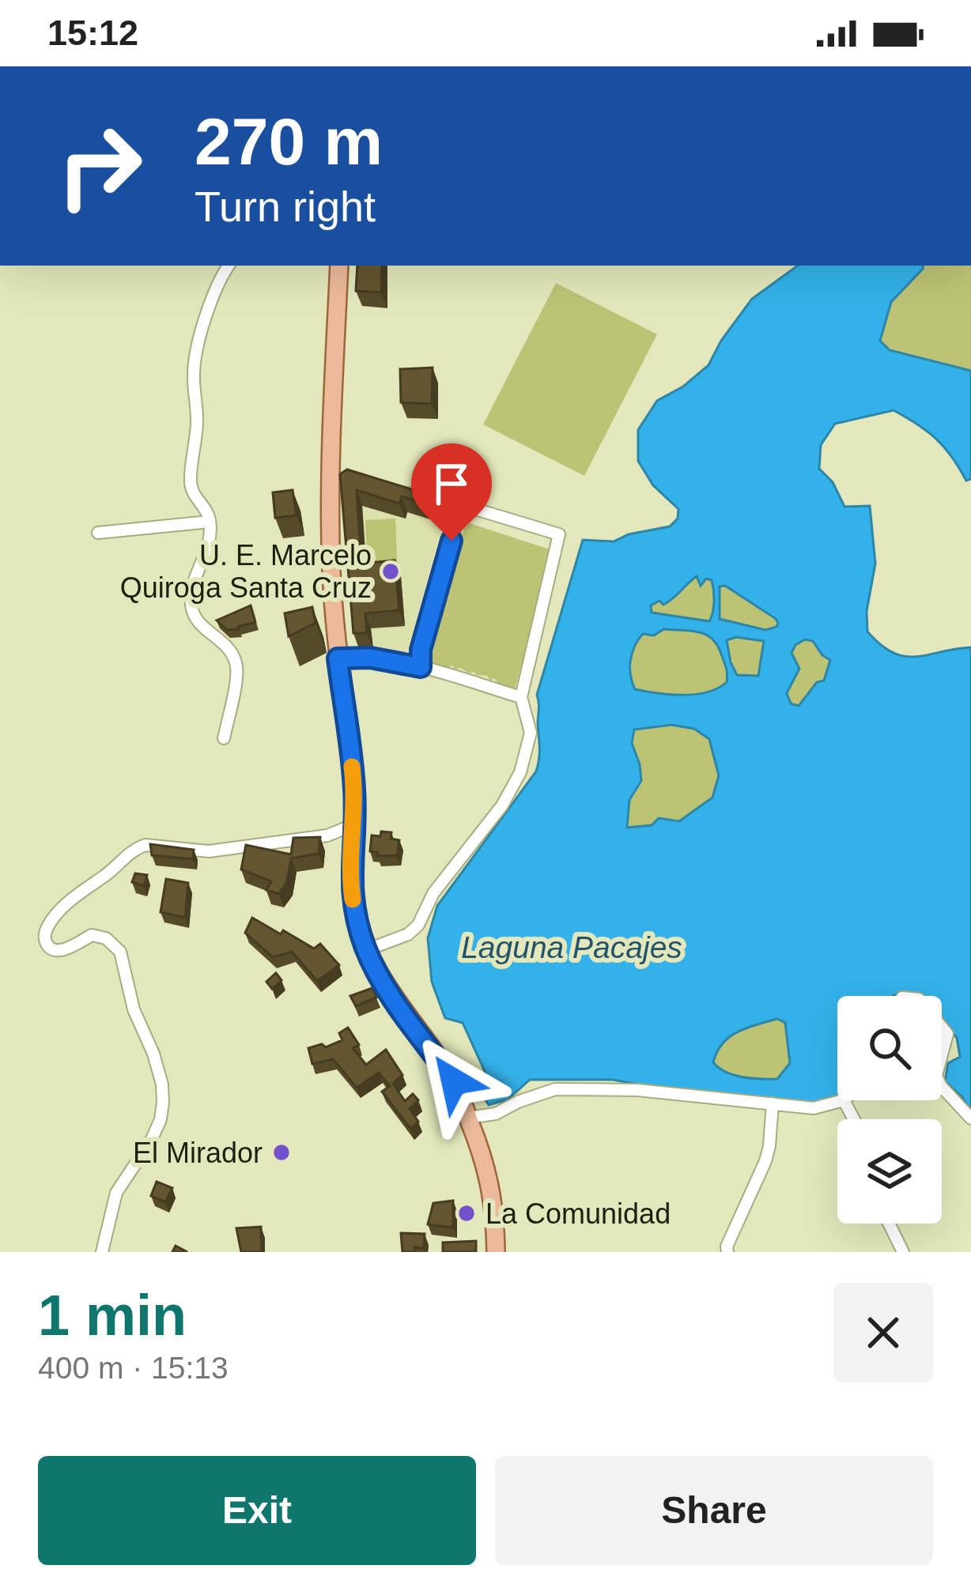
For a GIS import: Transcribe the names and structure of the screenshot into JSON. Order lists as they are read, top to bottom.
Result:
{
  "water": ["Laguna Pacajes"],
  "places": ["U. E. Marcelo Quiroga Santa Cruz", "El Mirador", "La Comunidad"],
  "page": {
    "status": "15:12",
    "turn": ["270 m", "Turn right"],
    "heading": ["1 min", "400 m · 15:13"],
    "buttons": ["Exit", "Share"]
  }
}
